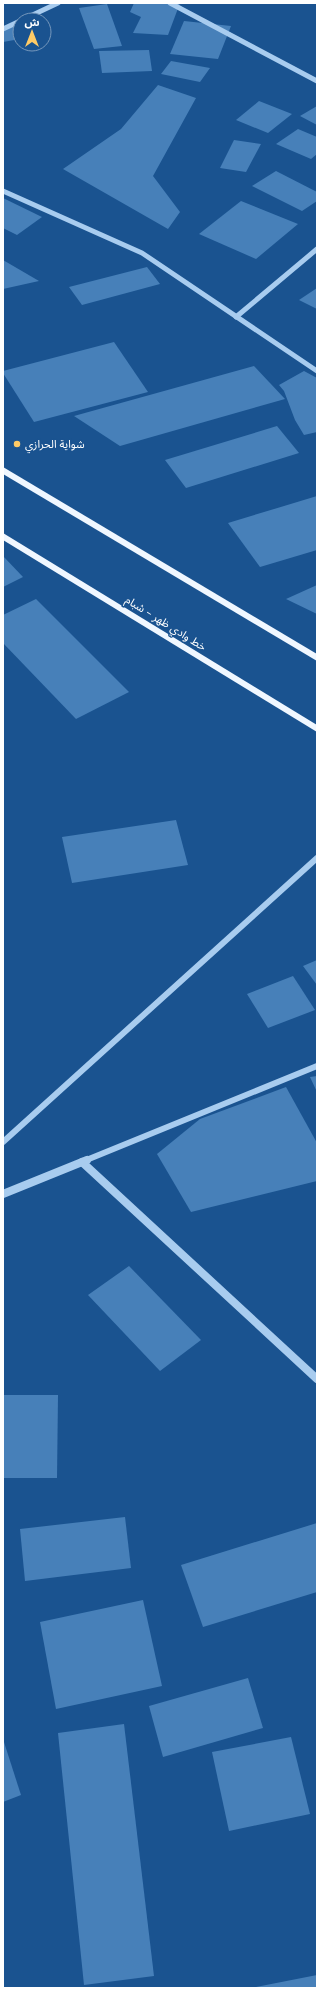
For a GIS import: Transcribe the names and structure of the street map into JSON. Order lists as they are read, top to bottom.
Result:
{
  "streets": {
    "main road": ["خط وادي ظهر - شبام"]
  },
  "places": ["شواية الحرازي"],
  "north": "top"
}
